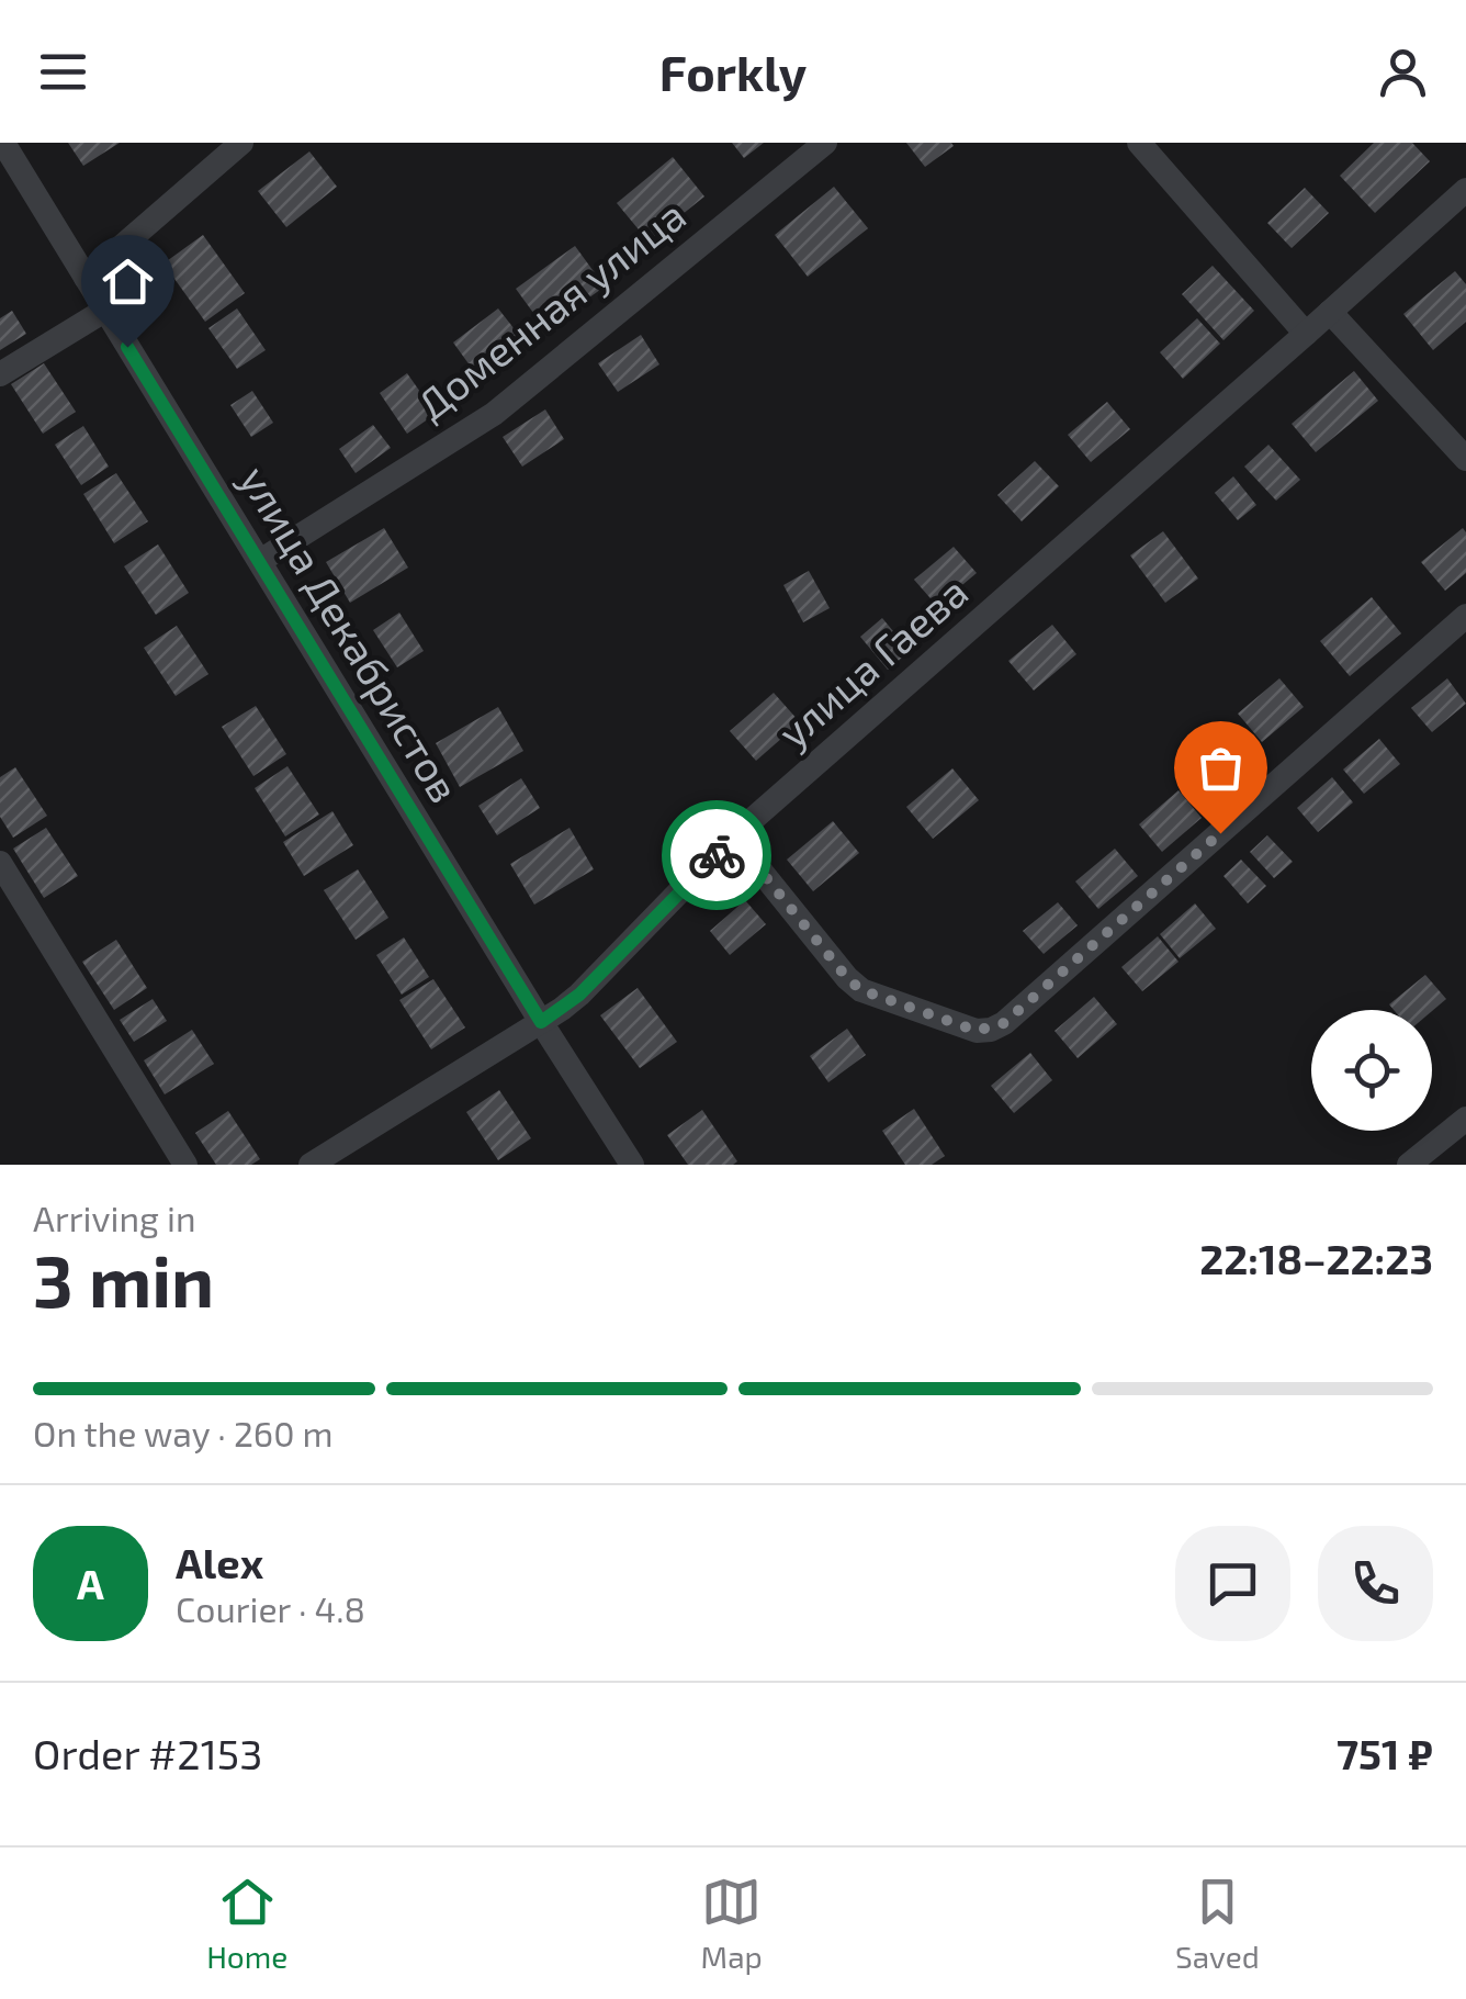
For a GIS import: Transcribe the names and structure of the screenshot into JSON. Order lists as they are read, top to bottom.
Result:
{
  "streets": {
    "street": ["Доменная улица", "улица Декабристов", "улица Гаева"]
  },
  "crossings": [
    ["Доменная улица", "улица Декабристов"],
    ["улица Декабристов", "улица Гаева"]
  ],
  "page": {
    "header": "Forkly",
    "heading": ["3 min", "Arriving in", "22:18–22:23"],
    "panel": [
      "Alex",
      "Courier · 4.8",
      "Order #2153",
      "751 ₽"
    ],
    "bar": "On the way · 260 m",
    "round": "A",
    "tabs": ["Home", "Map", "Saved"]
  }
}
